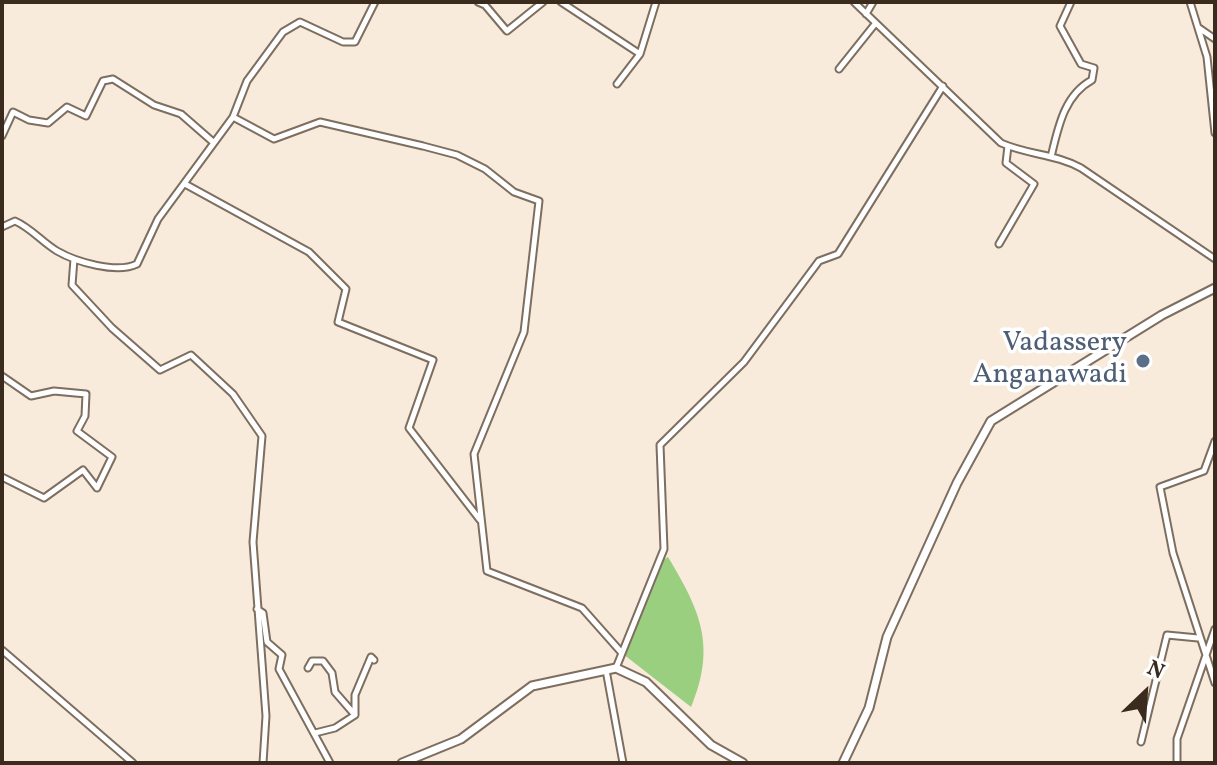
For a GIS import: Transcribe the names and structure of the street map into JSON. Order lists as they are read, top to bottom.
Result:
{
  "places": ["Vadassery Anganawadi"],
  "north": "top right"
}
